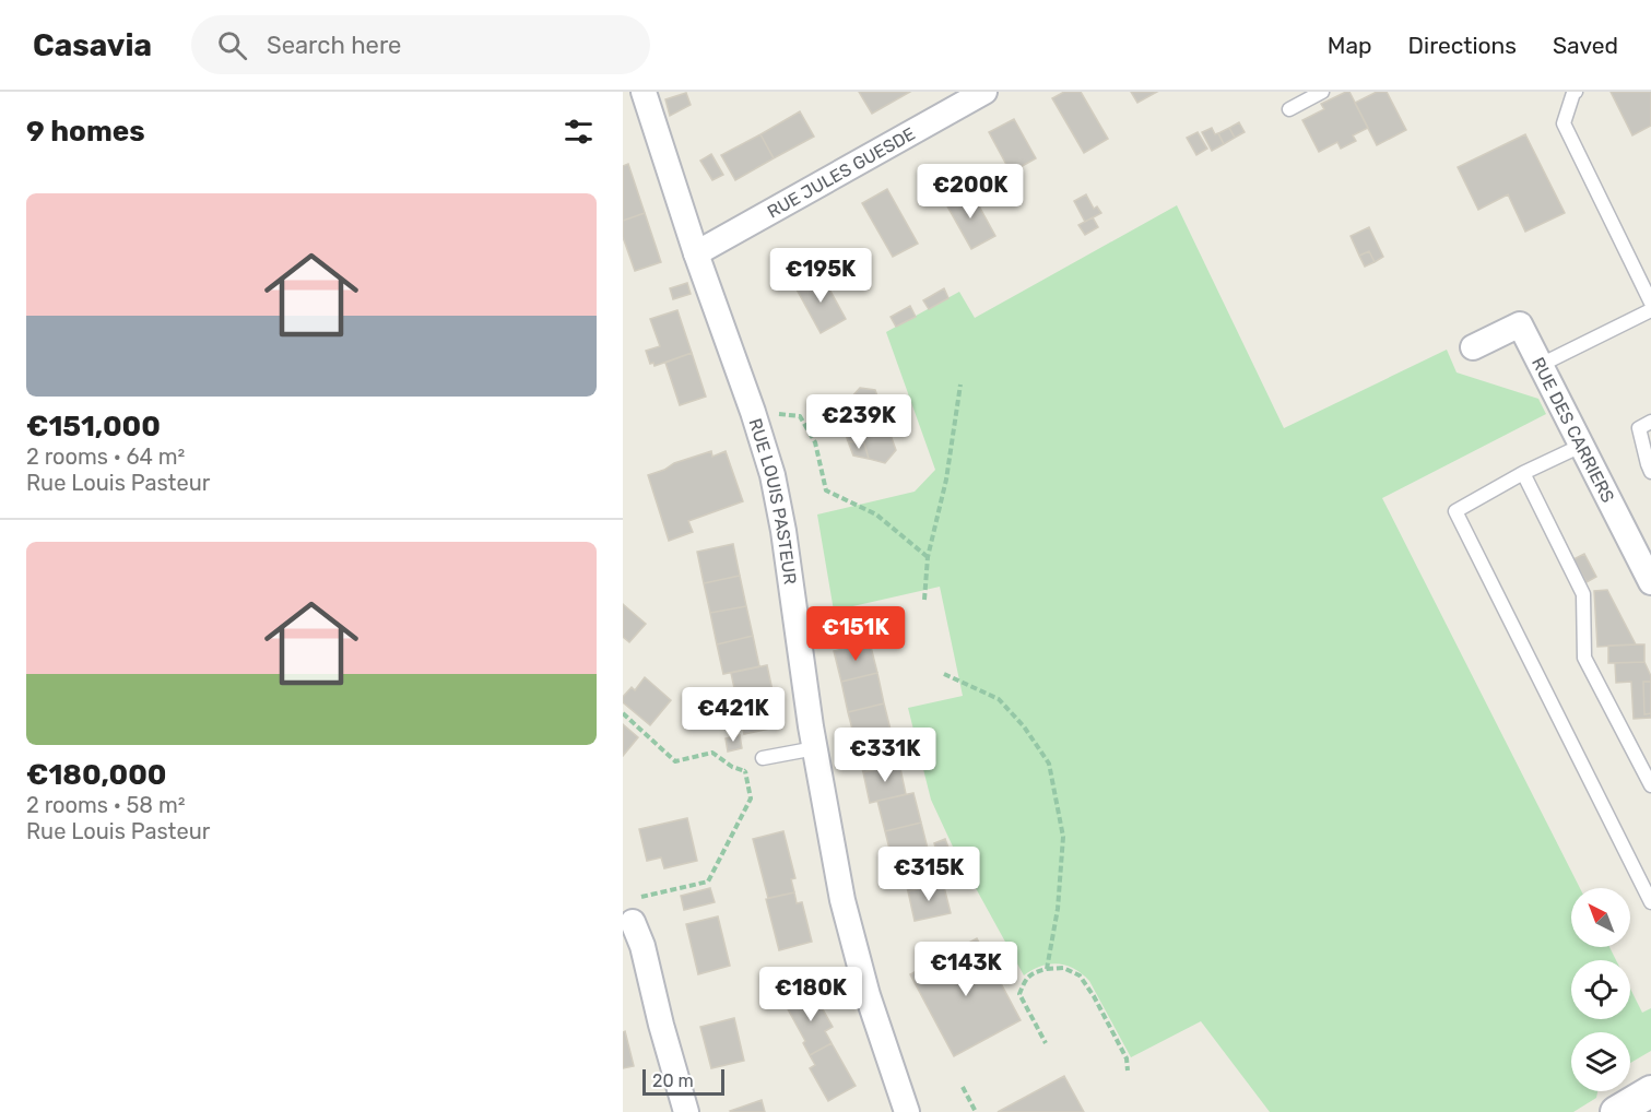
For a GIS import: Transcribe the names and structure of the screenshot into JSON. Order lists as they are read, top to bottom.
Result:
{
  "streets": {
    "street": ["RUE JULES GUESDE", "RUE DES CARRIERS", "RUE LOUIS PASTEUR"]
  },
  "crossings": [
    ["RUE JULES GUESDE", "RUE LOUIS PASTEUR"]
  ],
  "scale_bar": "20 m",
  "north": "top left",
  "page": {
    "header": "Casavia",
    "search": "Search here",
    "nav": ["Map", "Directions", "Saved"],
    "heading": "9 homes",
    "price": [
      "€200K",
      "€195K",
      "€239K",
      "€151K",
      "€421K",
      "€331K",
      "€315K",
      "€143K",
      "€180K"
    ],
    "list": [
      {
        "name": "€151,000",
        "note": "2 rooms · 64 m² · Rue Louis Pasteur"
      },
      {
        "name": "€180,000",
        "note": "2 rooms · 58 m² · Rue Louis Pasteur"
      }
    ],
    "scale": "20 m"
  }
}
